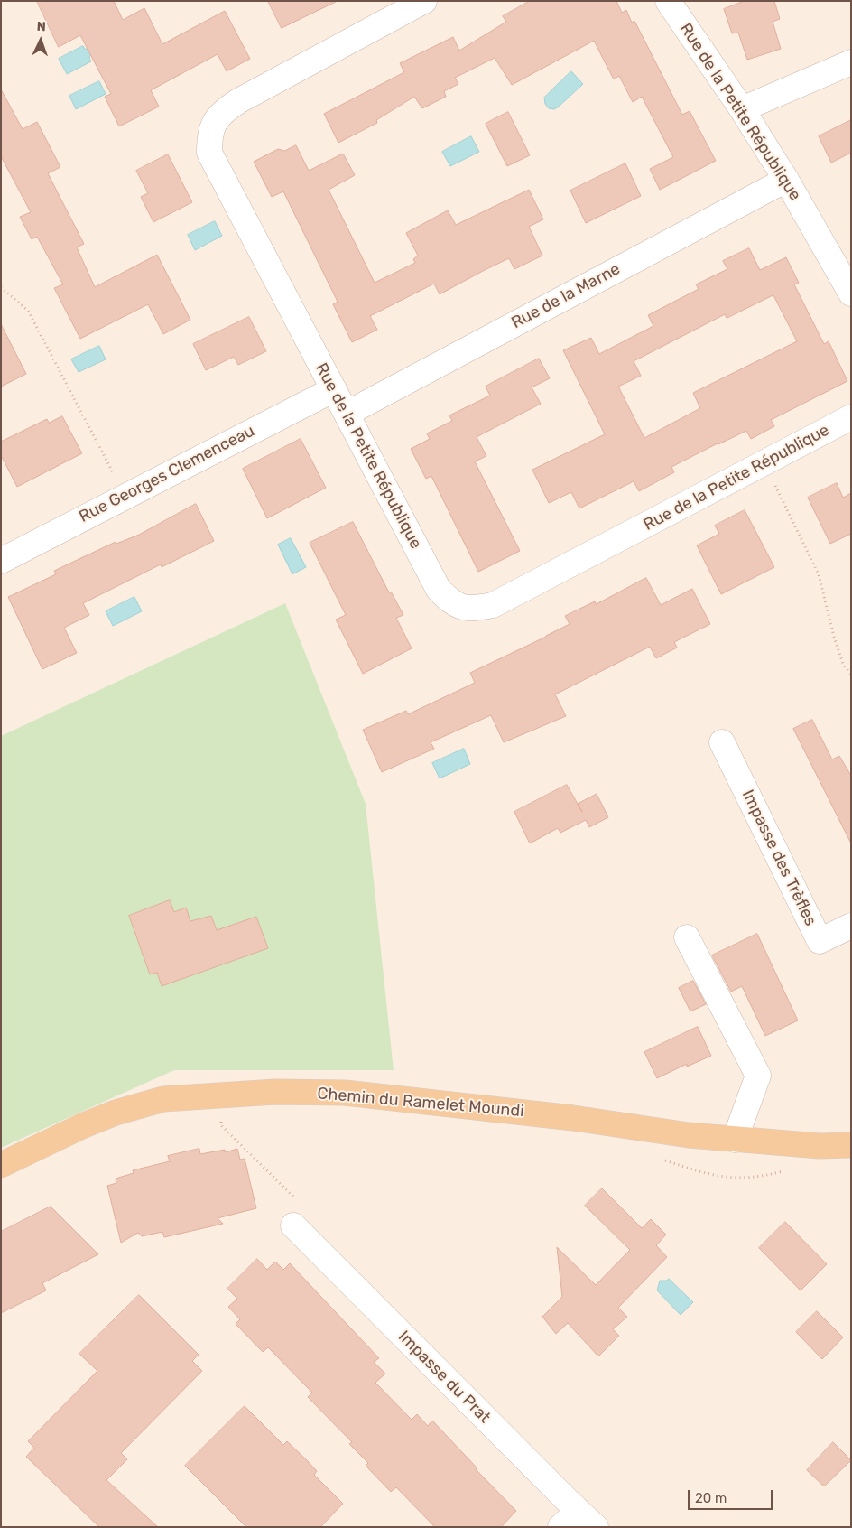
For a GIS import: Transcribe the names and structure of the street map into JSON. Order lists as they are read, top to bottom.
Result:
{
  "streets": {
    "main road": ["Chemin du Ramelet Moundi"],
    "street": [
      "Rue de la Petite République",
      "Rue de la Marne",
      "Rue Georges Clemenceau",
      "Impasse des Trèfles",
      "Impasse du Prat"
    ]
  },
  "crossings": [
    ["Rue de la Petite République", "Rue de la Marne"],
    ["Rue de la Petite République", "Rue Georges Clemenceau"]
  ],
  "scale_bar": "20 m",
  "north": "top"
}
